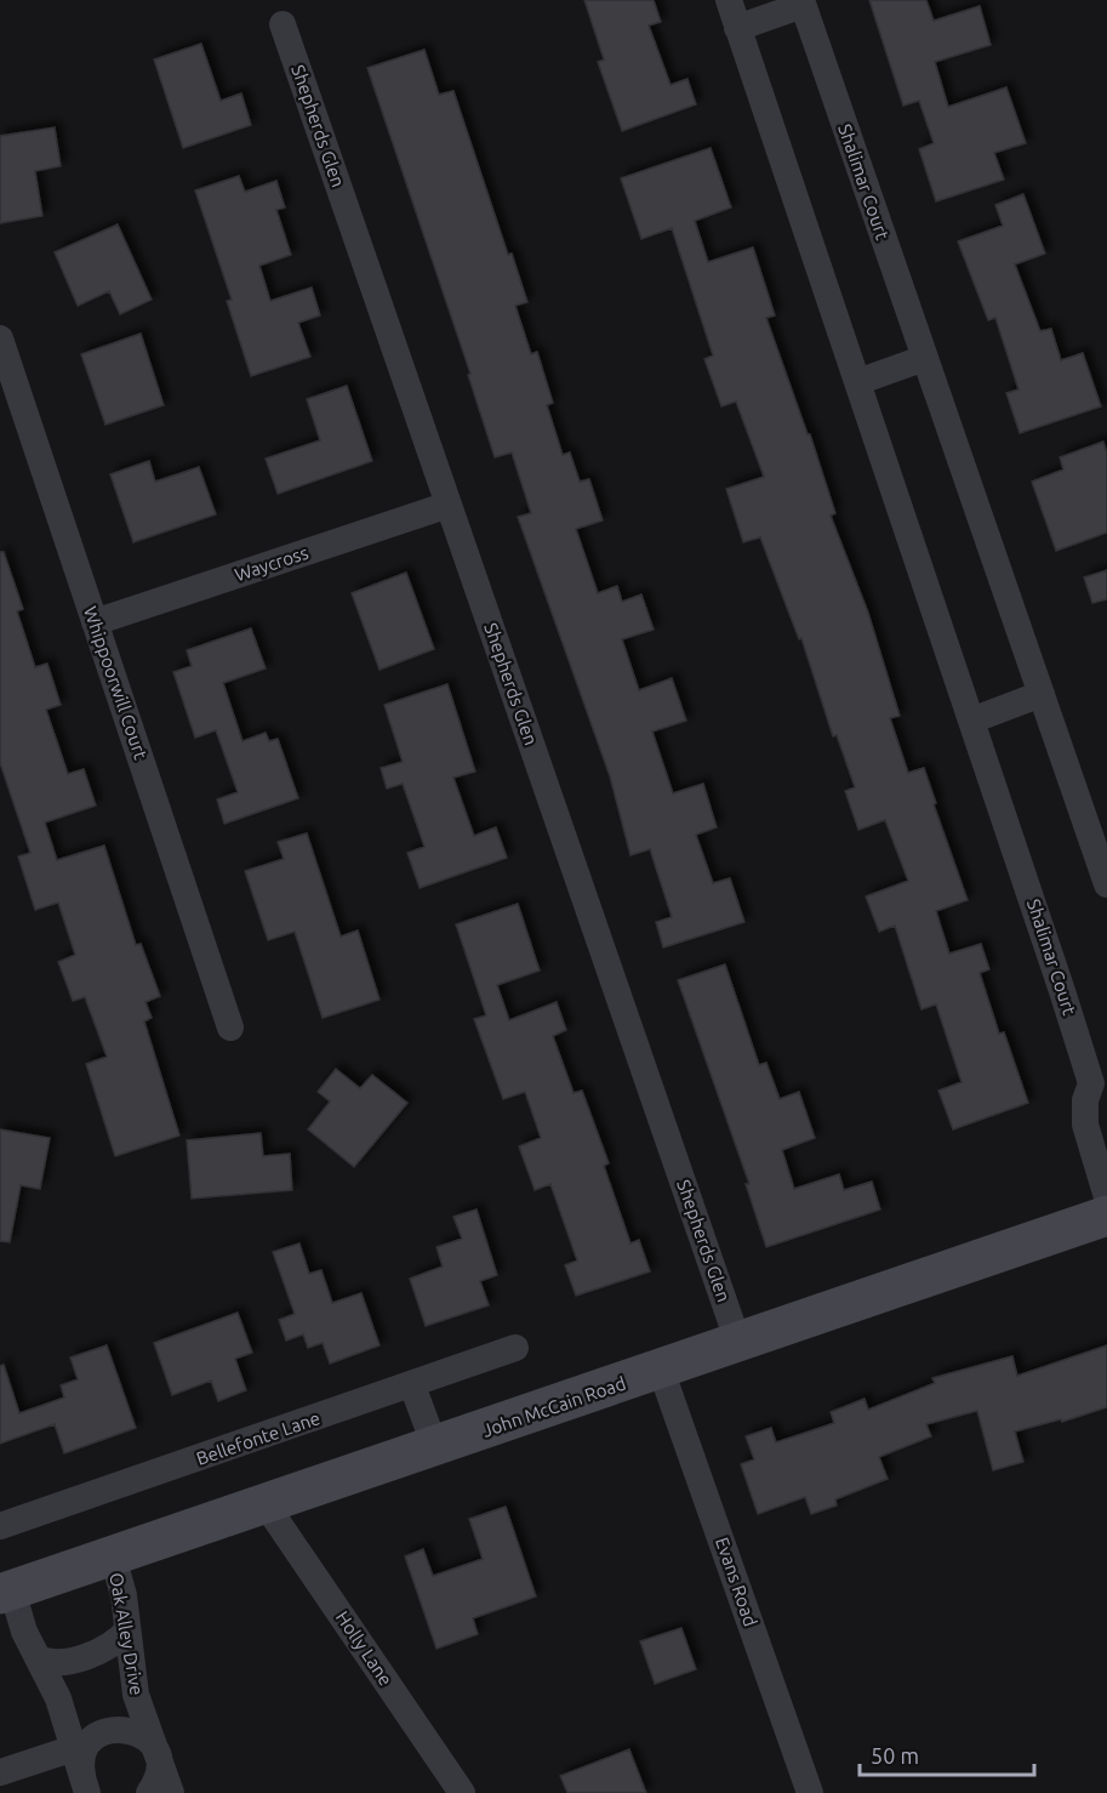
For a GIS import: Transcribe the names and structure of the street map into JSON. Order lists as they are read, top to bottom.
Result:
{
  "streets": {
    "main road": ["John McCain Road"],
    "street": [
      "Shepherds Glen",
      "Shalimar Court",
      "Waycross",
      "Whippoorwill Court",
      "Bellefonte Lane",
      "Evans Road",
      "Oak Alley Drive",
      "Holly Lane"
    ]
  },
  "crossings": [
    ["Shepherds Glen", "Waycross"],
    ["Shepherds Glen", "John McCain Road"],
    ["Waycross", "Whippoorwill Court"],
    ["John McCain Road", "Evans Road"],
    ["John McCain Road", "Oak Alley Drive"],
    ["John McCain Road", "Holly Lane"]
  ],
  "scale_bar": "50 m"
}
